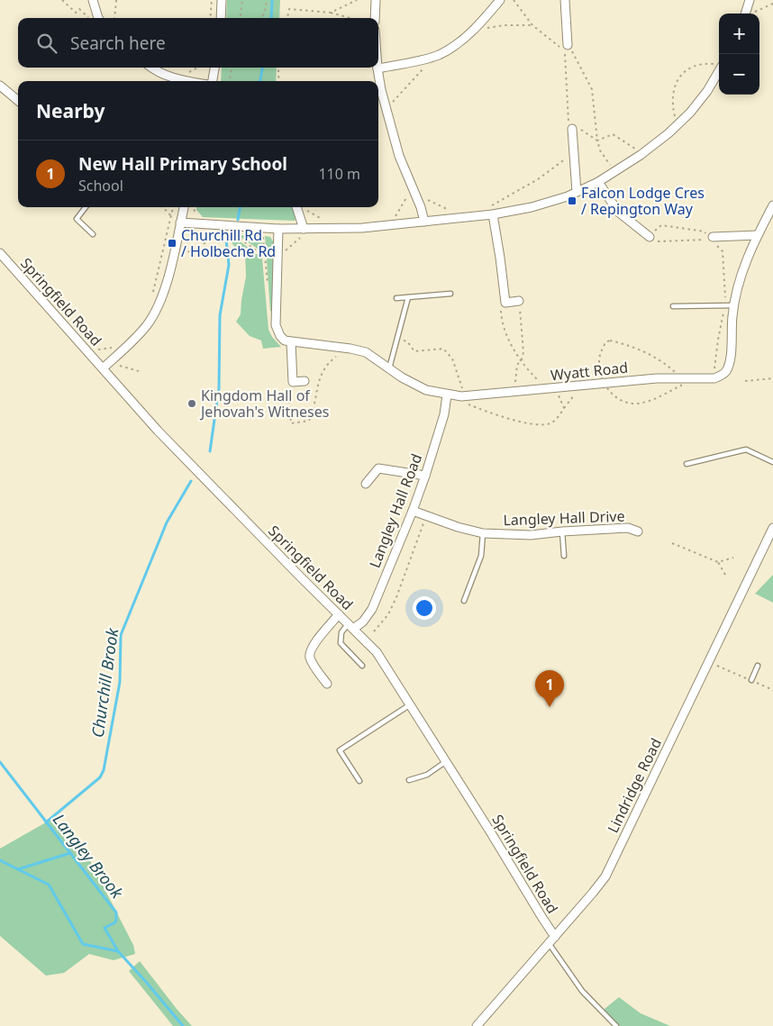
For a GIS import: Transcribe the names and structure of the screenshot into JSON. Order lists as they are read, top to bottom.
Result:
{
  "streets": {
    "street": [
      "Springfield Road",
      "Wyatt Road",
      "Langley Hall Road",
      "Langley Hall Drive",
      "Lindridge Road"
    ]
  },
  "crossings": [
    ["Springfield Road", "Langley Hall Road"],
    ["Springfield Road", "Lindridge Road"],
    ["Wyatt Road", "Langley Hall Road"],
    ["Langley Hall Road", "Langley Hall Drive"]
  ],
  "water": ["Churchill Brook", "Langley Brook"],
  "places": {
    "transit": ["Falcon Lodge Cres / Repington Way", "Churchill Rd / Holbeche Rd"],
    "other": ["Kingdom Hall of Jehovah's Witneses"]
  },
  "page": {
    "map_buttons": ["+", "−"],
    "search": "Search here",
    "heading": "Nearby",
    "list": [
      {
        "mark": "1",
        "name": "New Hall Primary School",
        "note": "School",
        "value": "110 m"
      }
    ],
    "pins": "1"
  }
}
